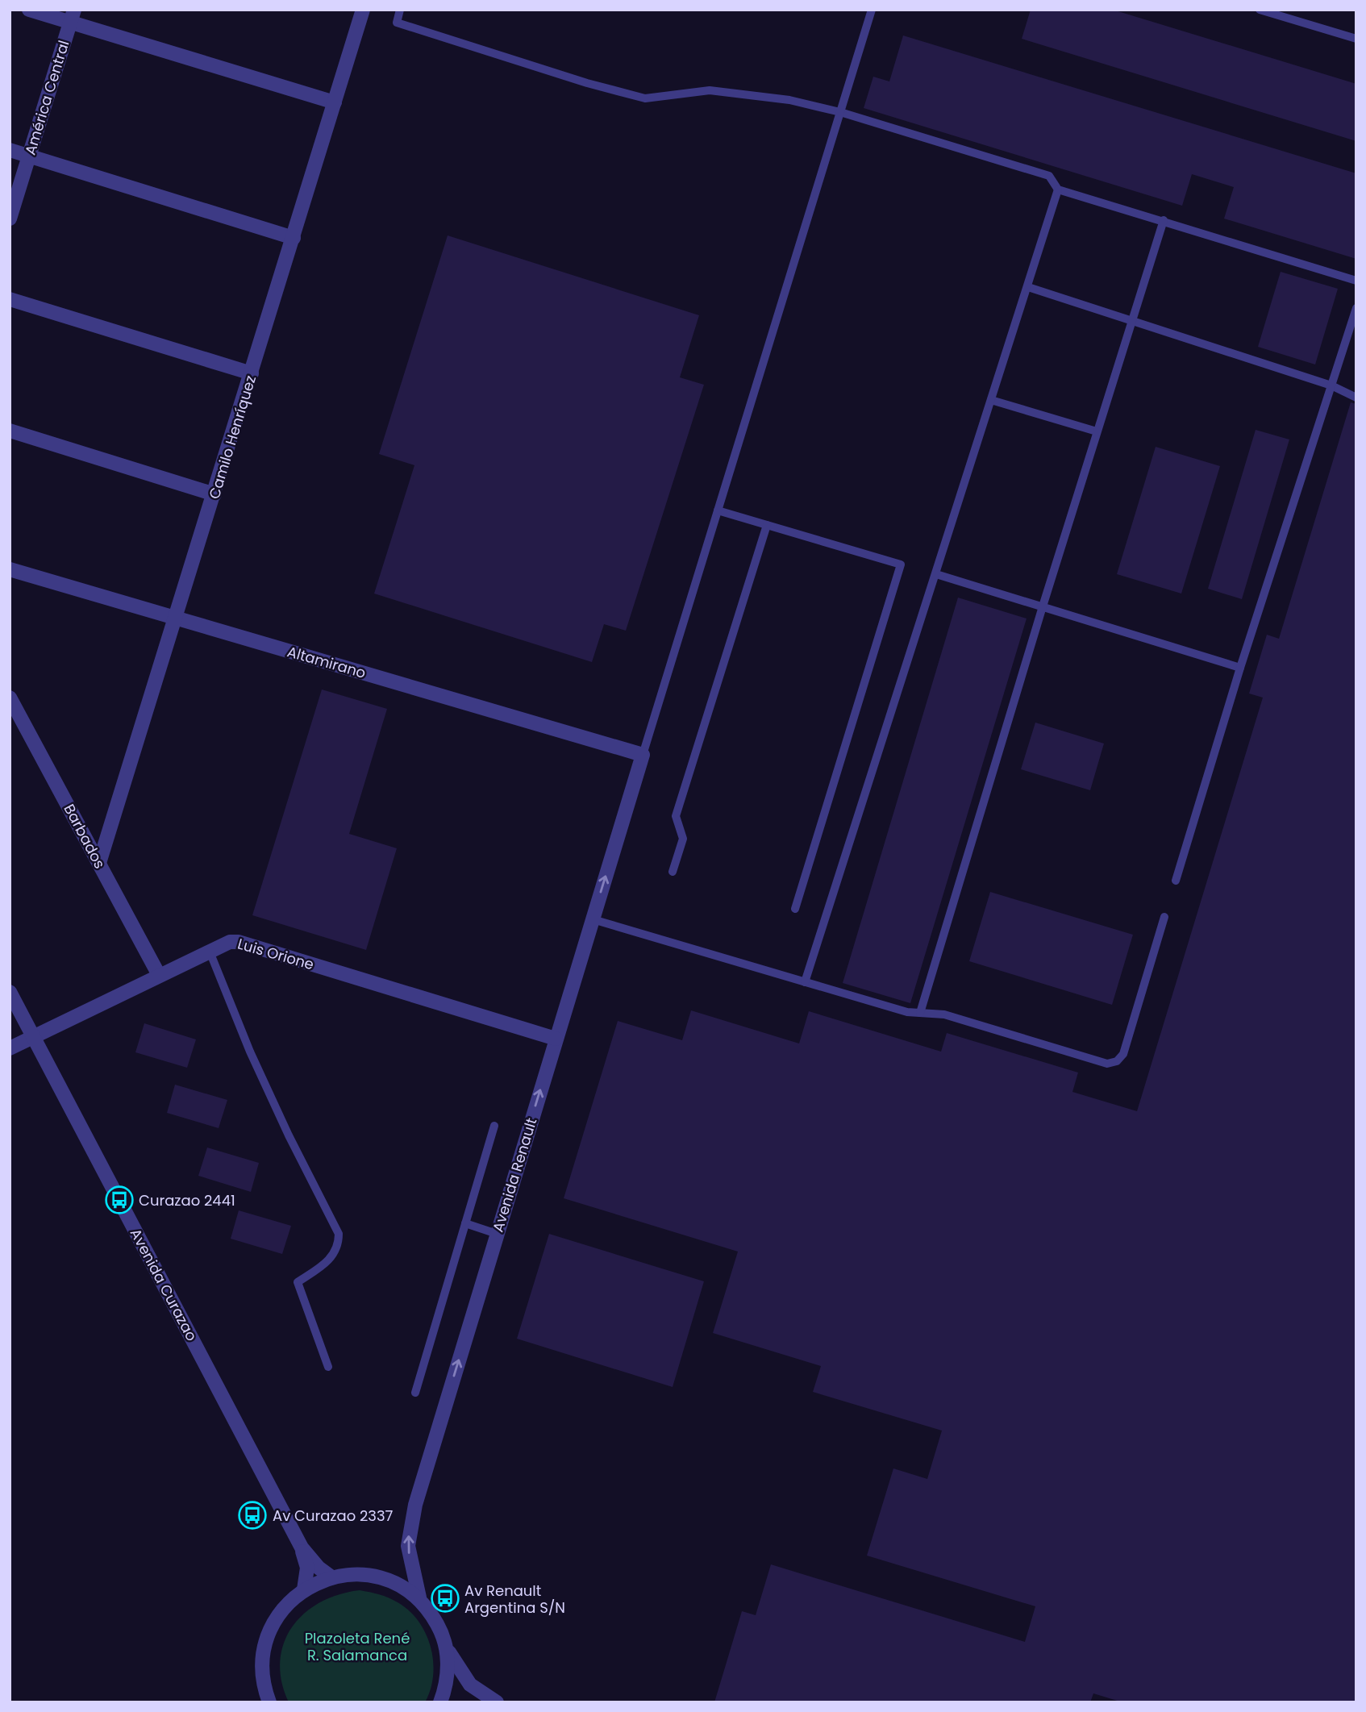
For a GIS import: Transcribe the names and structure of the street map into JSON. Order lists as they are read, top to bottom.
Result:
{
  "streets": {
    "street": [
      "América Central",
      "Camilo Henríquez",
      "Altamirano",
      "Barbados",
      "Luis Orione",
      "Avenida Renault",
      "Avenida Curazao"
    ]
  },
  "crossings": [
    ["Camilo Henríquez", "Altamirano"],
    ["Camilo Henríquez", "Barbados"],
    ["Altamirano", "Avenida Renault"],
    ["Barbados", "Luis Orione"],
    ["Luis Orione", "Avenida Renault"],
    ["Luis Orione", "Avenida Curazao"]
  ],
  "one_way": ["Avenida Renault"],
  "parks": ["Plazoleta René R. Salamanca"],
  "places": {
    "bus stop": ["Curazao 2441", "Av Curazao 2337", "Av Renault Argentina S/N"]
  }
}
